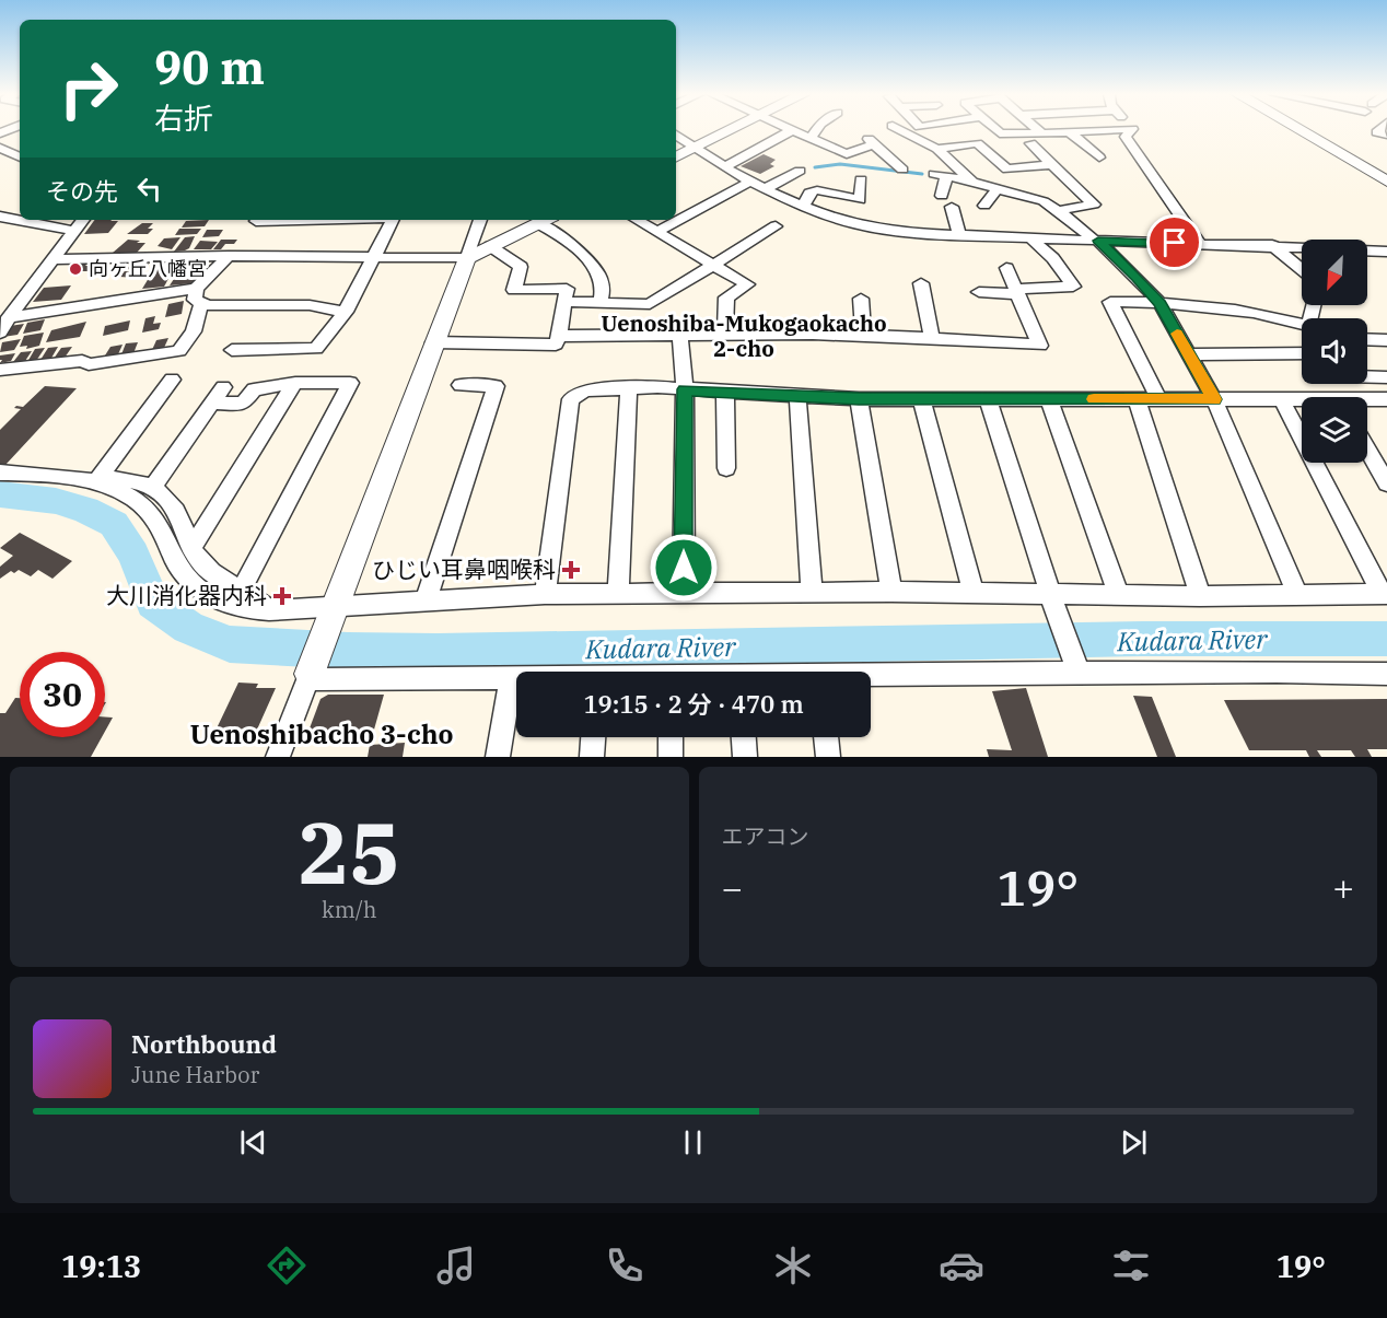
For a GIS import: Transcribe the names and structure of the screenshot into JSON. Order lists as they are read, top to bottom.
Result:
{
  "districts": ["Uenoshiba-Mukogaokacho 2-cho", "Uenoshibacho 3-cho"],
  "water": ["Kudara River"],
  "places": {
    "other": ["向ヶ丘八幡宮"],
    "health": ["ひじい耳鼻咽喉科", "大川消化器内科"]
  },
  "north": "bottom left",
  "page": {
    "turn": ["90 m", "右折"],
    "then": "その先",
    "limit": "30",
    "trip": "19:15 · 2 分 · 470 m",
    "tile": [
      ["25", "km/h"],
      "エアコン"
    ],
    "heat": ["−", "19°", "+"],
    "song": ["Northbound", "June Harbor"],
    "tabs": ["19:13", "19°"]
  }
}
